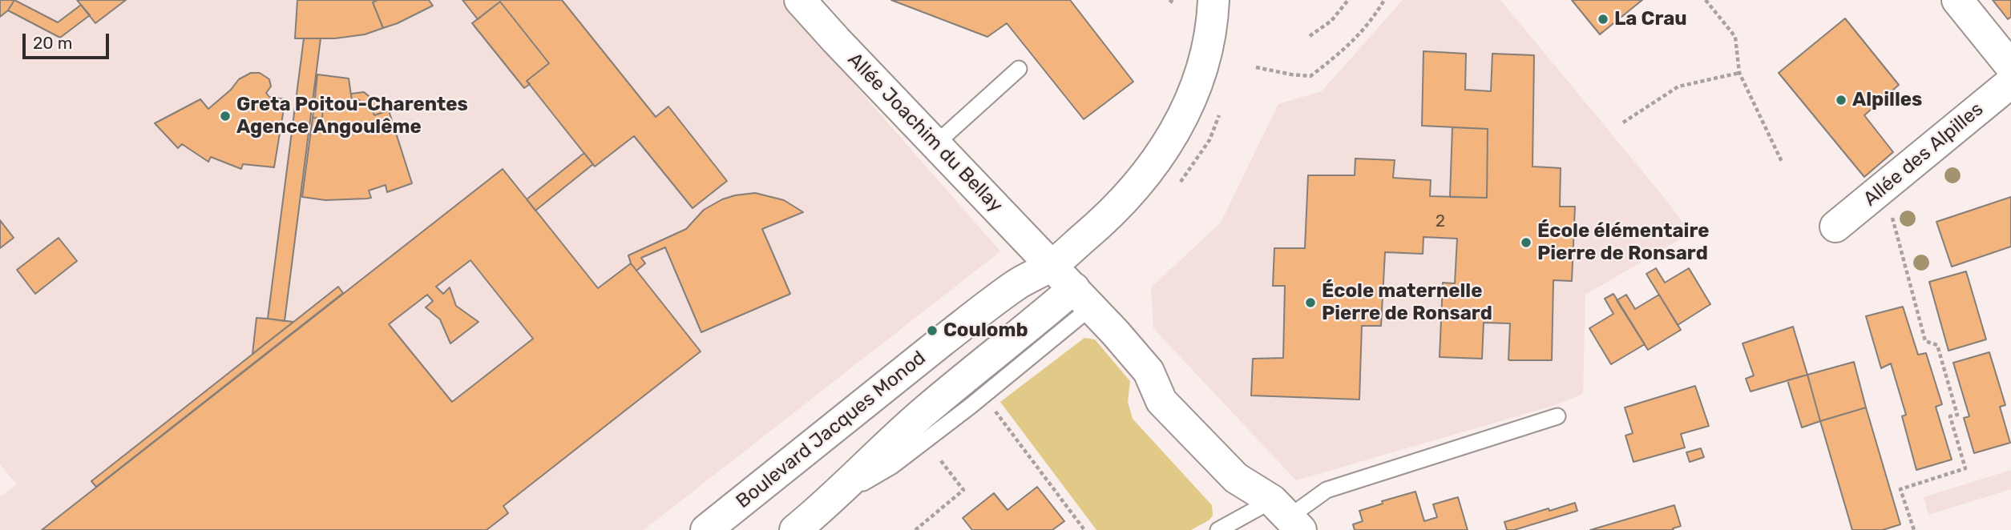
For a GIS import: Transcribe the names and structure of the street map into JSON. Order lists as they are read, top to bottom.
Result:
{
  "streets": {
    "street": ["Allée Joachim du Bellay", "Allée des Alpilles", "Boulevard Jacques Monod"]
  },
  "crossings": [
    ["Allée Joachim du Bellay", "Boulevard Jacques Monod"]
  ],
  "places": [
    "La Crau",
    "Alpilles",
    "Greta Poitou-Charentes Agence Angoulême",
    "École élémentaire Pierre de Ronsard",
    "École maternelle Pierre de Ronsard",
    "Coulomb"
  ],
  "house_numbers": ["2"],
  "scale_bar": "20 m"
}
